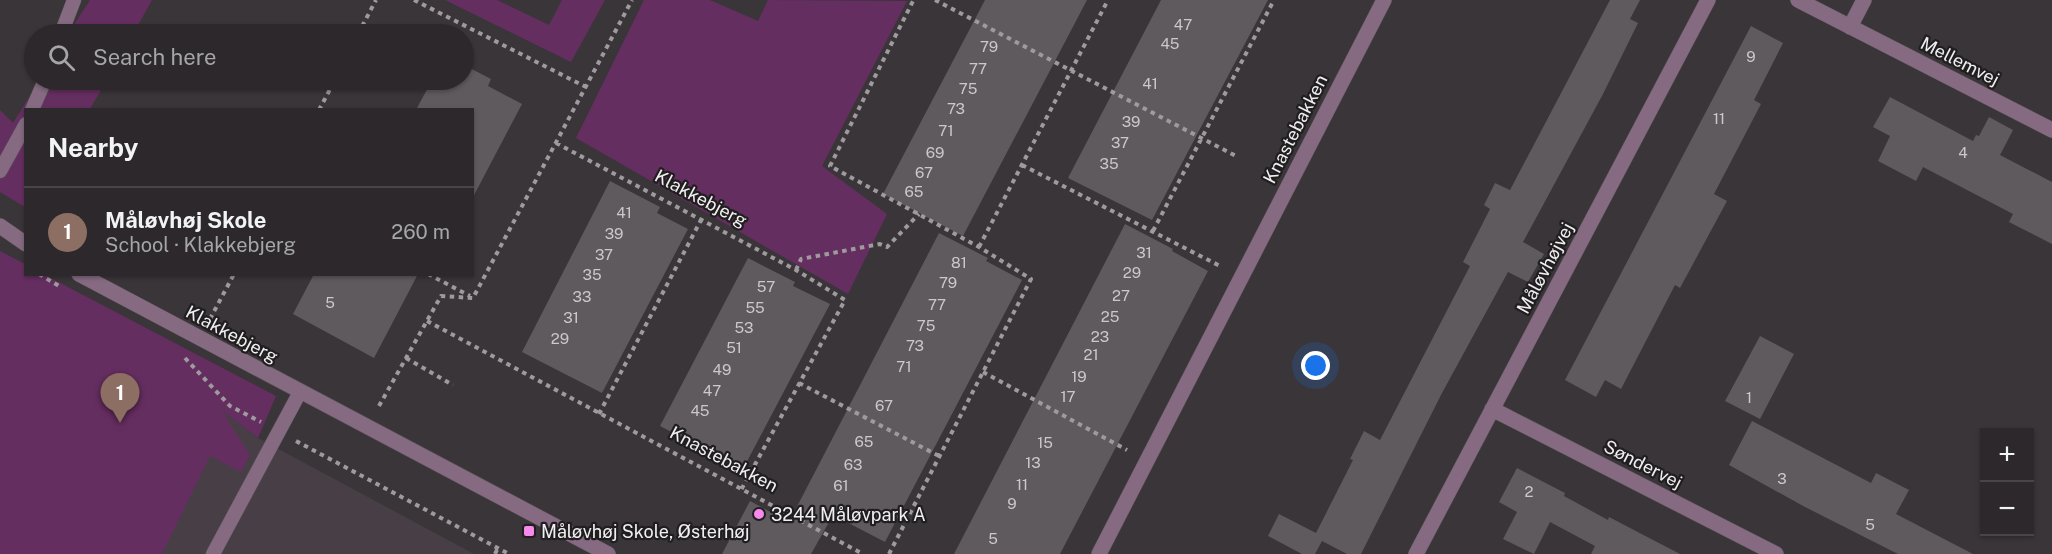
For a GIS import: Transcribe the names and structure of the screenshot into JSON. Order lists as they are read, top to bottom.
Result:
{
  "streets": {
    "street": [
      "Mellemvej",
      "Knastebakken",
      "Klakkebjerg",
      "Måløvhøjvej",
      "Søndervej"
    ]
  },
  "crossings": [
    ["Knastebakken", "Klakkebjerg"],
    ["Måløvhøjvej", "Søndervej"]
  ],
  "places": {
    "other": ["3244 Måløvpark A"],
    "transit": ["Måløvhøj Skole, Østerhøj"]
  },
  "house_numbers": [
    "47",
    "45",
    "79",
    "9",
    "77",
    "41",
    "75",
    "73",
    "11",
    "39",
    "71",
    "37",
    "69",
    "4",
    "35",
    "67",
    "65",
    "41",
    "39",
    "31",
    "37",
    "81",
    "29",
    "35",
    "79",
    "57",
    "27",
    "33",
    "5",
    "77",
    "55",
    "25",
    "31",
    "75",
    "53",
    "23",
    "29",
    "73",
    "51",
    "21",
    "71",
    "49",
    "19",
    "47",
    "17",
    "1",
    "67",
    "45",
    "65",
    "15",
    "13",
    "63",
    "3",
    "11",
    "61",
    "2",
    "9",
    "5",
    "5"
  ],
  "page": {
    "search": "Search here",
    "heading": "Nearby",
    "list": [
      {
        "mark": "1",
        "name": "Måløvhøj Skole",
        "note": "School · Klakkebjerg",
        "value": "260 m"
      }
    ],
    "pins": "1",
    "map_buttons": ["+", "−"]
  }
}
